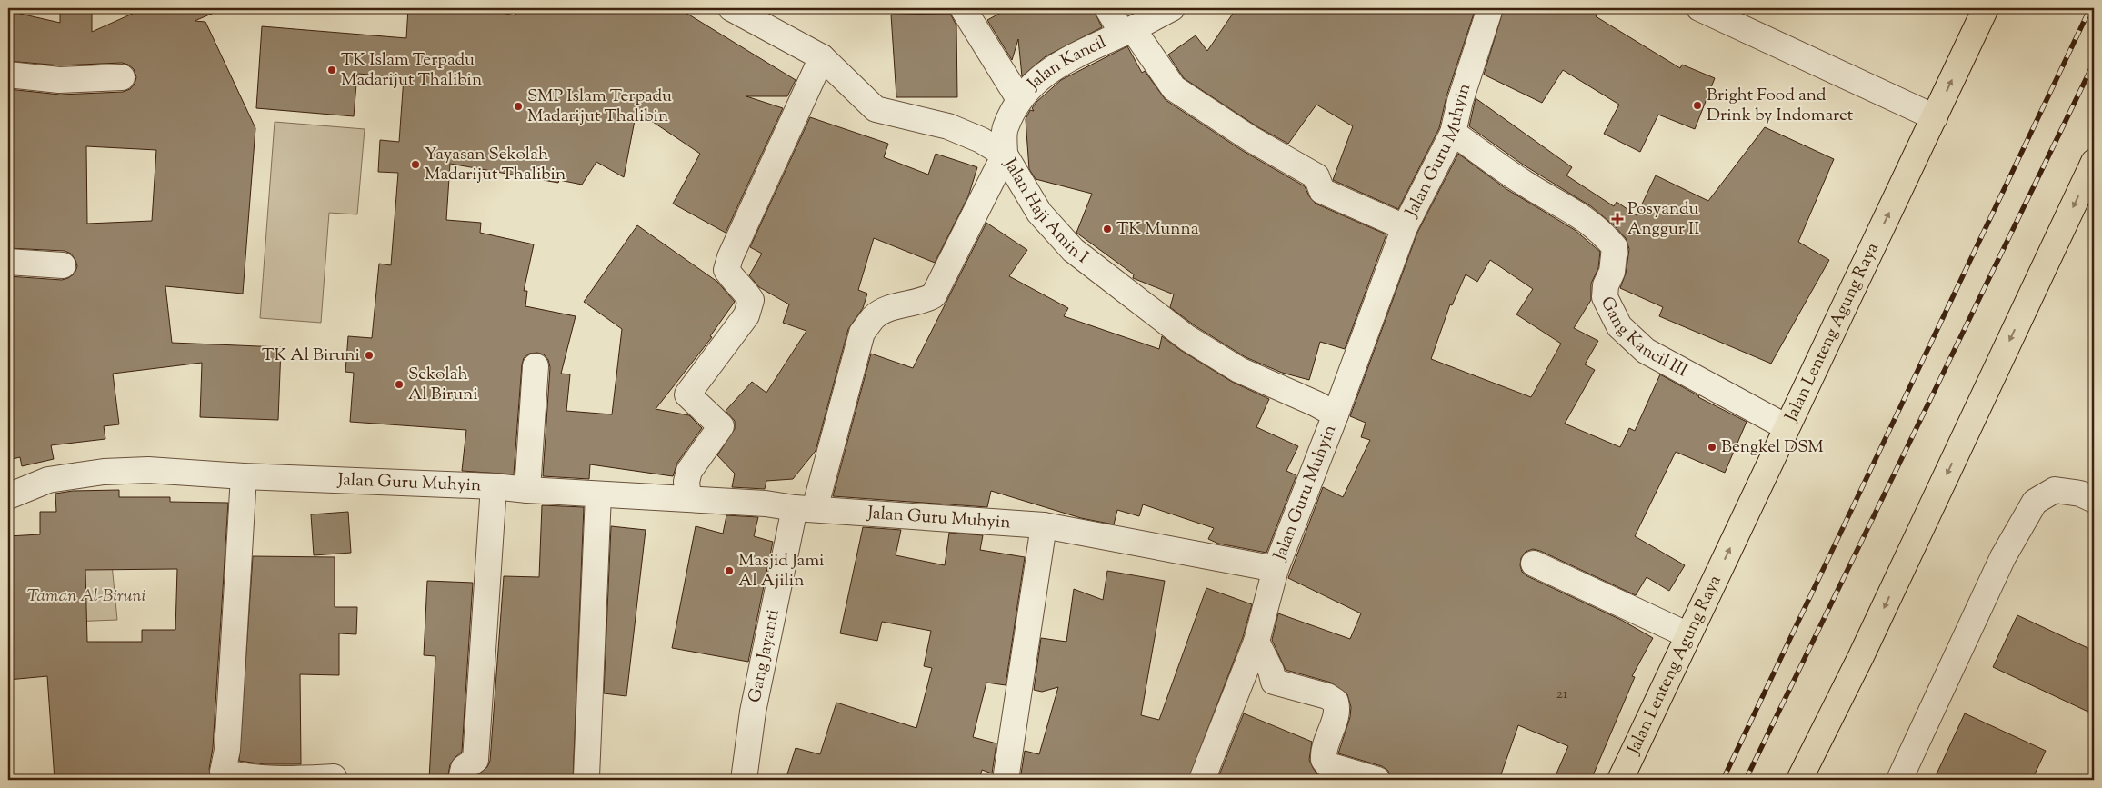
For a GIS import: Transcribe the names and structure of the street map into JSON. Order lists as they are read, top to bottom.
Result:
{
  "streets": {
    "main road": ["Jalan Lenteng Agung Raya"],
    "street": [
      "Jalan Kancil",
      "Jalan Guru Muhyin",
      "Jalan Haji Amin I",
      "Gang Kancil III",
      "Gang Jayanti"
    ]
  },
  "crossings": [
    ["Jalan Kancil", "Jalan Haji Amin I"],
    ["Jalan Guru Muhyin", "Jalan Haji Amin I"],
    ["Jalan Guru Muhyin", "Gang Kancil III"],
    ["Jalan Guru Muhyin", "Gang Jayanti"],
    ["Gang Kancil III", "Jalan Lenteng Agung Raya"]
  ],
  "parks": ["Taman Al-Biruni"],
  "places": {
    "other": [
      "TK Islam Terpadu Madarijut Thalibin",
      "Bright Food and Drink by Indomaret",
      "SMP Islam Terpadu Madarijut Thalibin",
      "Yayasan Sekolah Madarijut Thalibin",
      "TK Munna",
      "TK Al Biruni",
      "Sekolah Al Biruni",
      "Bengkel DSM",
      "Masjid Jami Al Ajilin"
    ],
    "health": ["Posyandu Anggur II"]
  },
  "house_numbers": ["21"]
}
